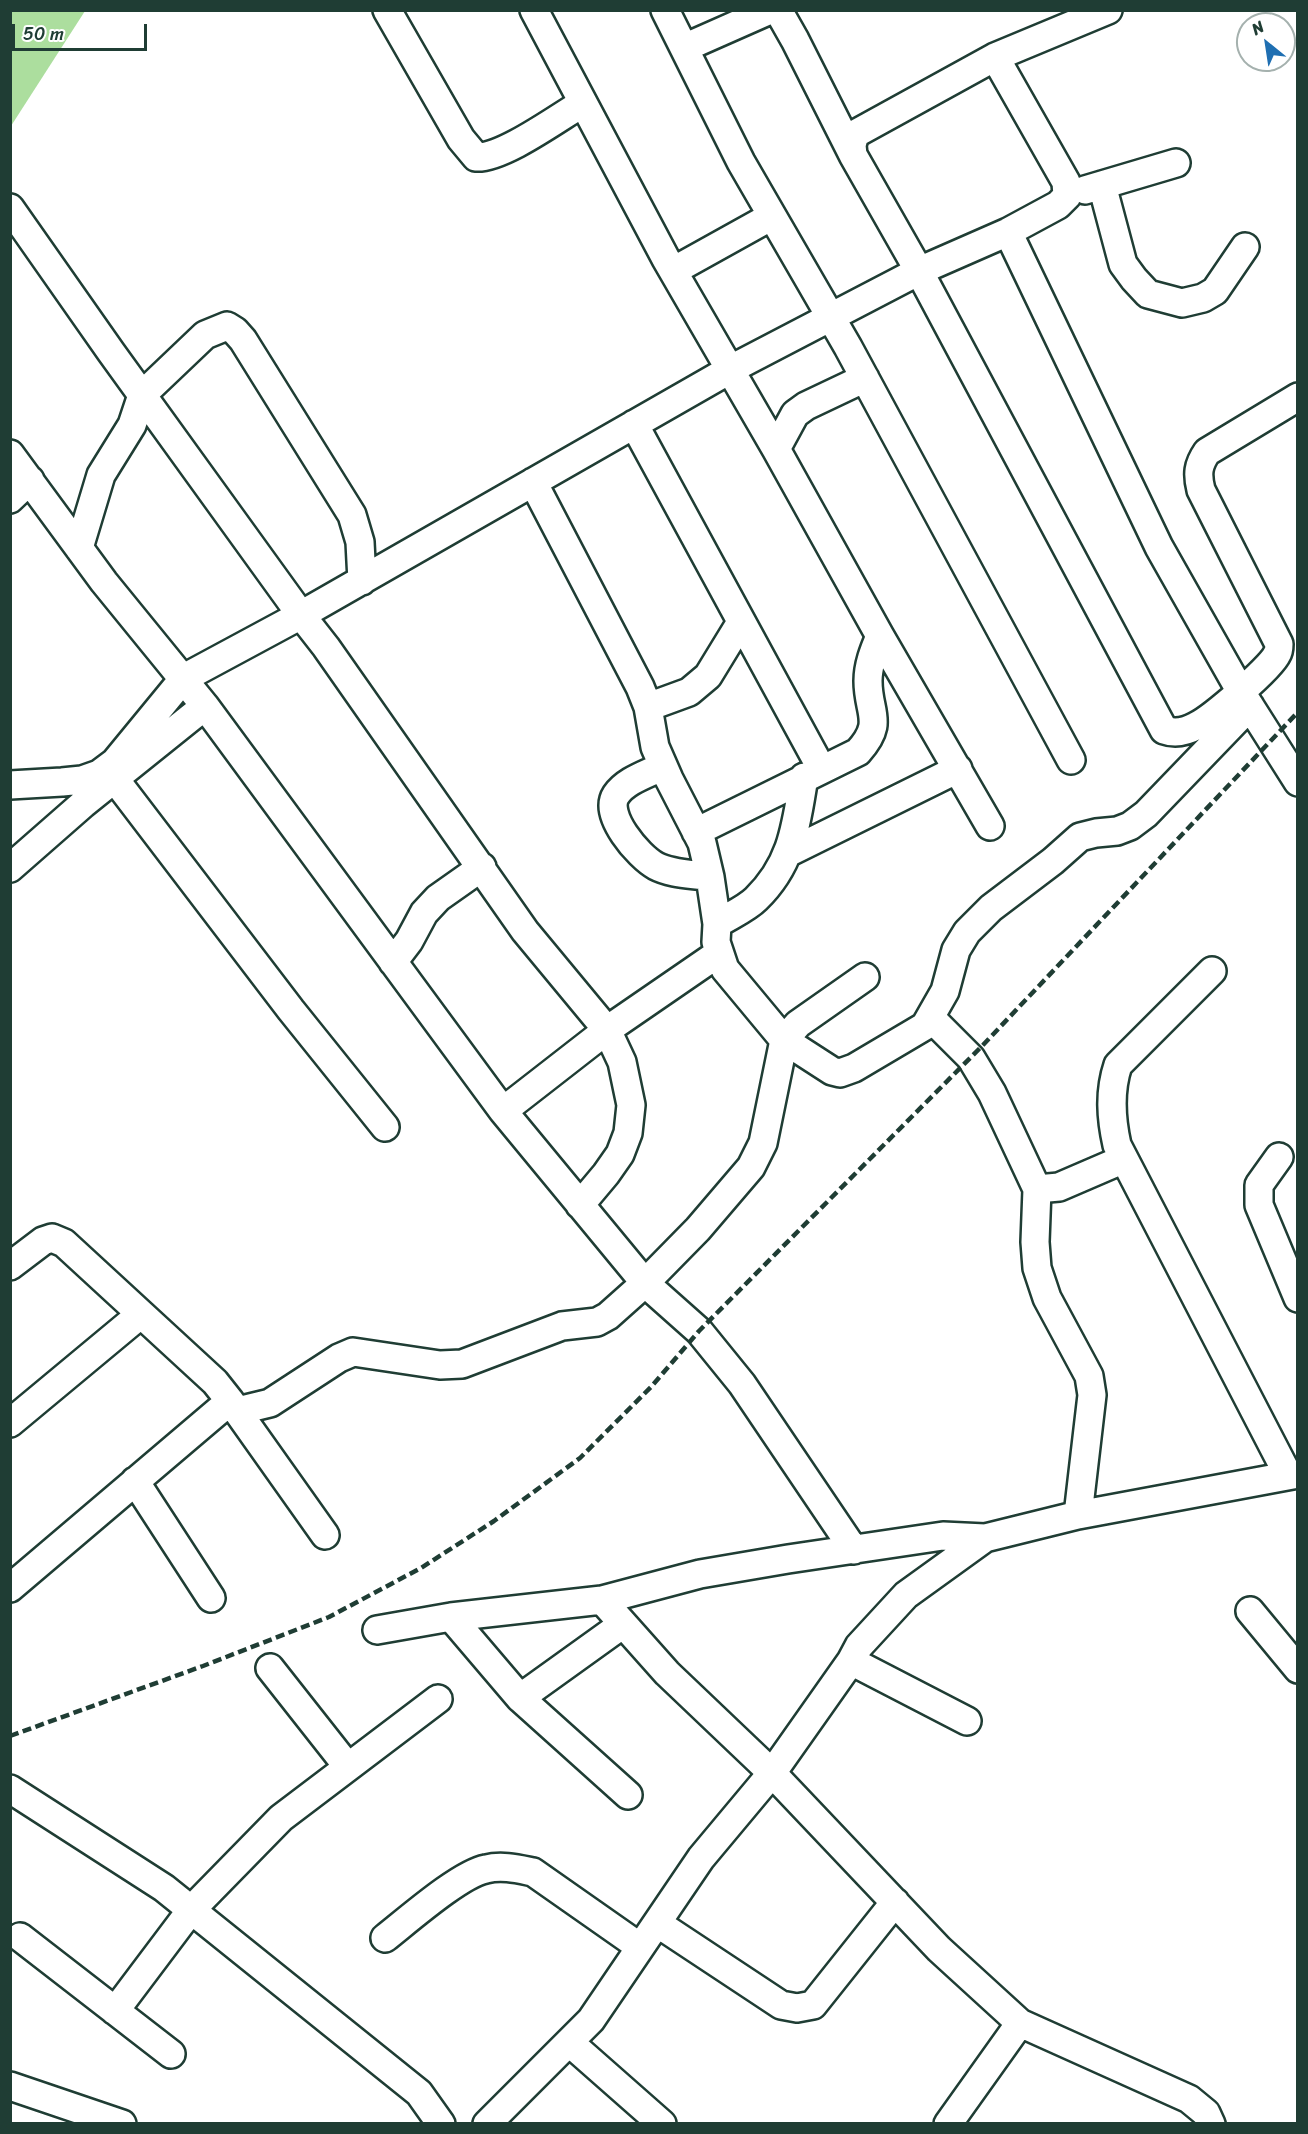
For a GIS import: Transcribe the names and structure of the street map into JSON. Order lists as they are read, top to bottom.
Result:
{
  "scale_bar": "50 m",
  "north": "top left"
}
